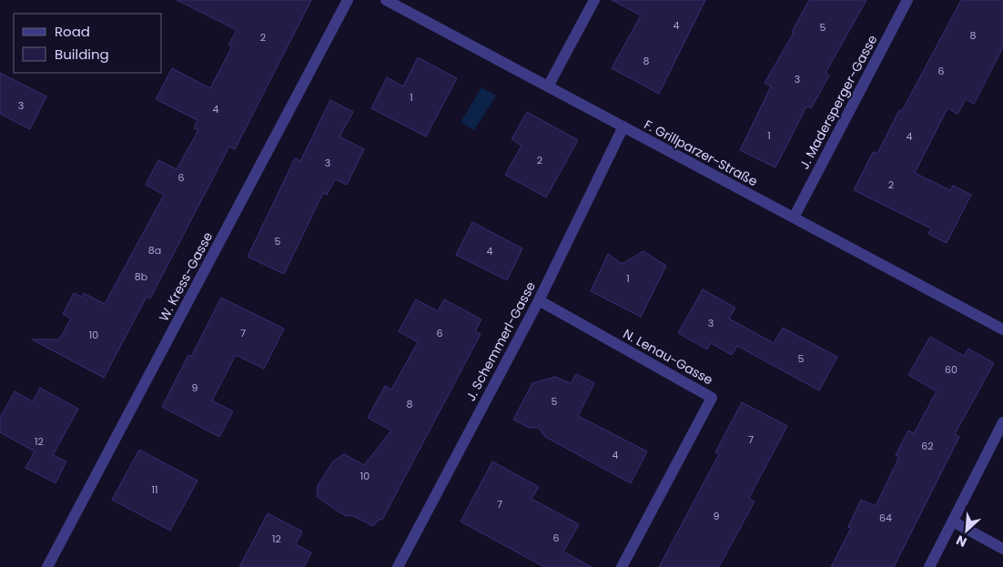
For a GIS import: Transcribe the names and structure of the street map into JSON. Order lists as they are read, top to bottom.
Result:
{
  "streets": {
    "street": [
      "J. Madersperger-Gasse",
      "F. Grillparzer-Straße",
      "W. Kress-Gasse",
      "J. Schemmerl-Gasse",
      "N. Lenau-Gasse"
    ]
  },
  "crossings": [
    ["J. Madersperger-Gasse", "F. Grillparzer-Straße"],
    ["F. Grillparzer-Straße", "J. Schemmerl-Gasse"],
    ["J. Schemmerl-Gasse", "N. Lenau-Gasse"]
  ],
  "house_numbers": [
    "4",
    "5",
    "8",
    "2",
    "8",
    "6",
    "3",
    "1",
    "3",
    "4",
    "1",
    "4",
    "2",
    "3",
    "6",
    "2",
    "5",
    "8a",
    "4",
    "8b",
    "1",
    "3",
    "7",
    "6",
    "10",
    "5",
    "60",
    "9",
    "5",
    "8",
    "7",
    "12",
    "62",
    "4",
    "10",
    "11",
    "7",
    "9",
    "64",
    "6",
    "12"
  ],
  "legend": ["Road", "Building"],
  "north": "bottom left"
}
